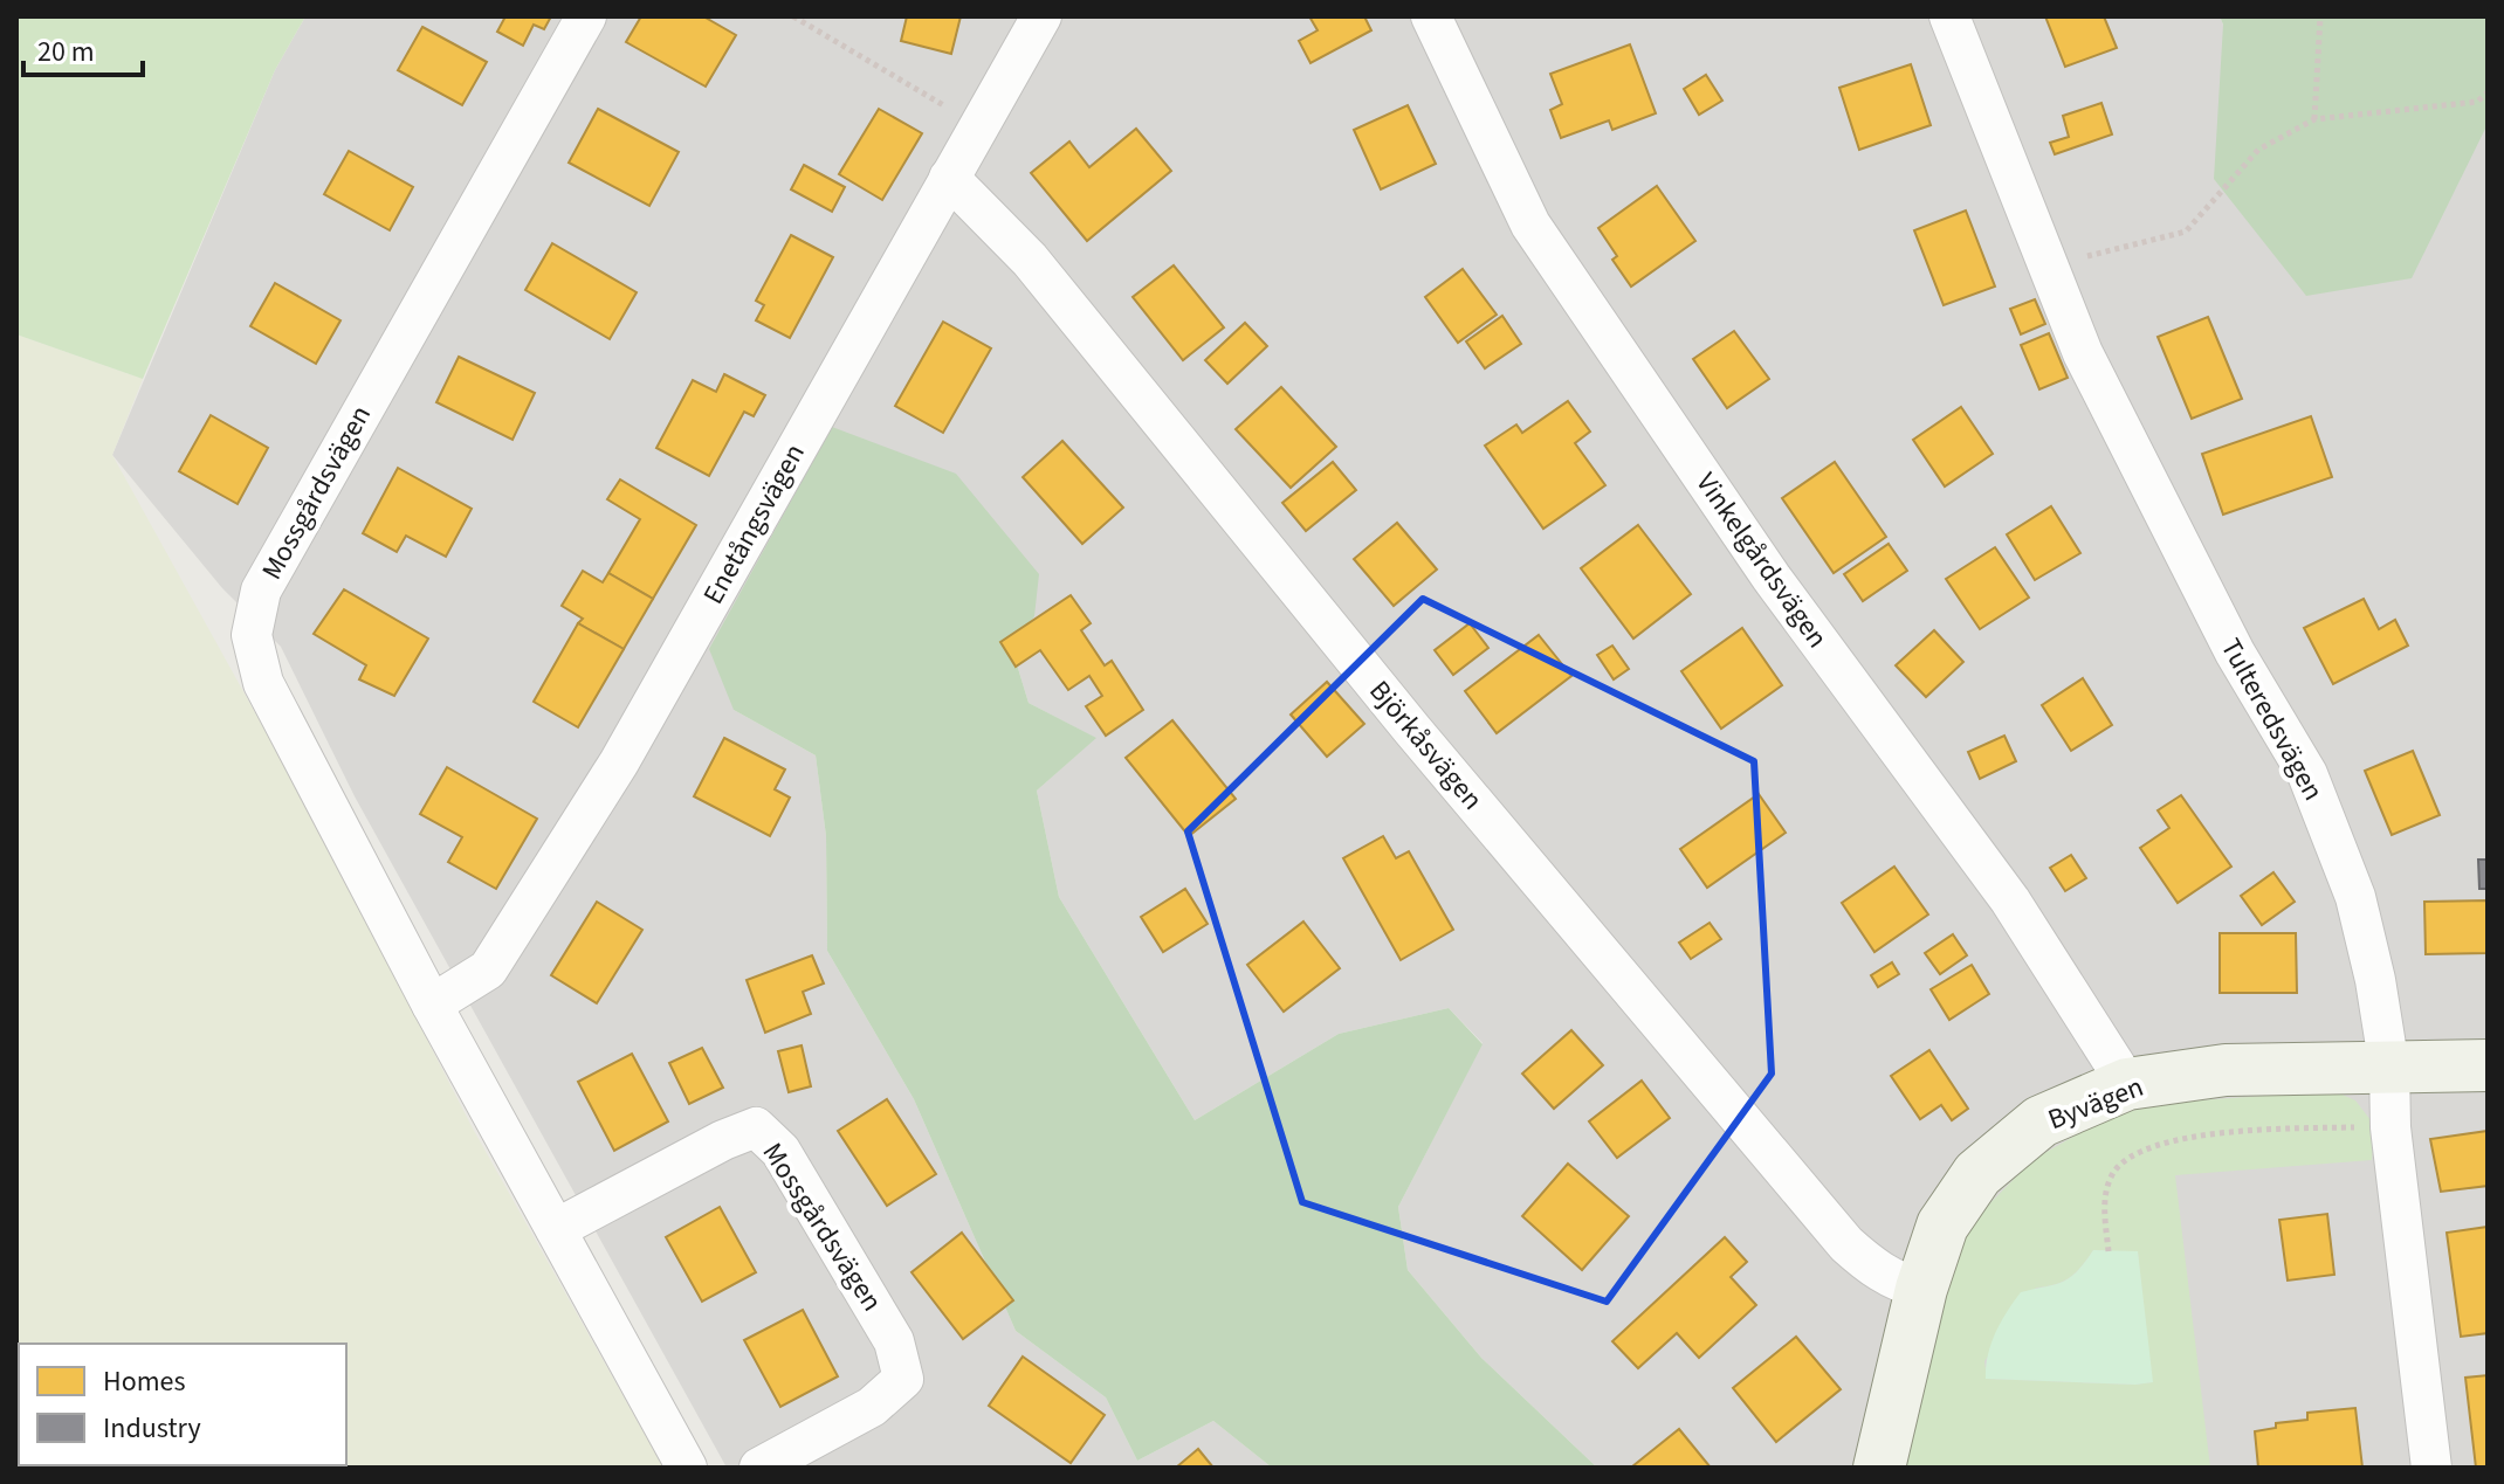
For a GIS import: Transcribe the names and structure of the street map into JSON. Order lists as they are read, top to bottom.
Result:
{
  "streets": {
    "street": [
      "Mossgårdsvägen",
      "Enetångsvägen",
      "Vinkelgårdsvägen",
      "Tulteredsvägen",
      "Björkåsvägen",
      "Byvägen"
    ]
  },
  "crossings": [
    ["Mossgårdsvägen", "Enetångsvägen"],
    ["Enetångsvägen", "Björkåsvägen"],
    ["Vinkelgårdsvägen", "Byvägen"],
    ["Tulteredsvägen", "Byvägen"],
    ["Björkåsvägen", "Byvägen"]
  ],
  "legend": ["Homes", "Industry"],
  "scale_bar": "20 m"
}
